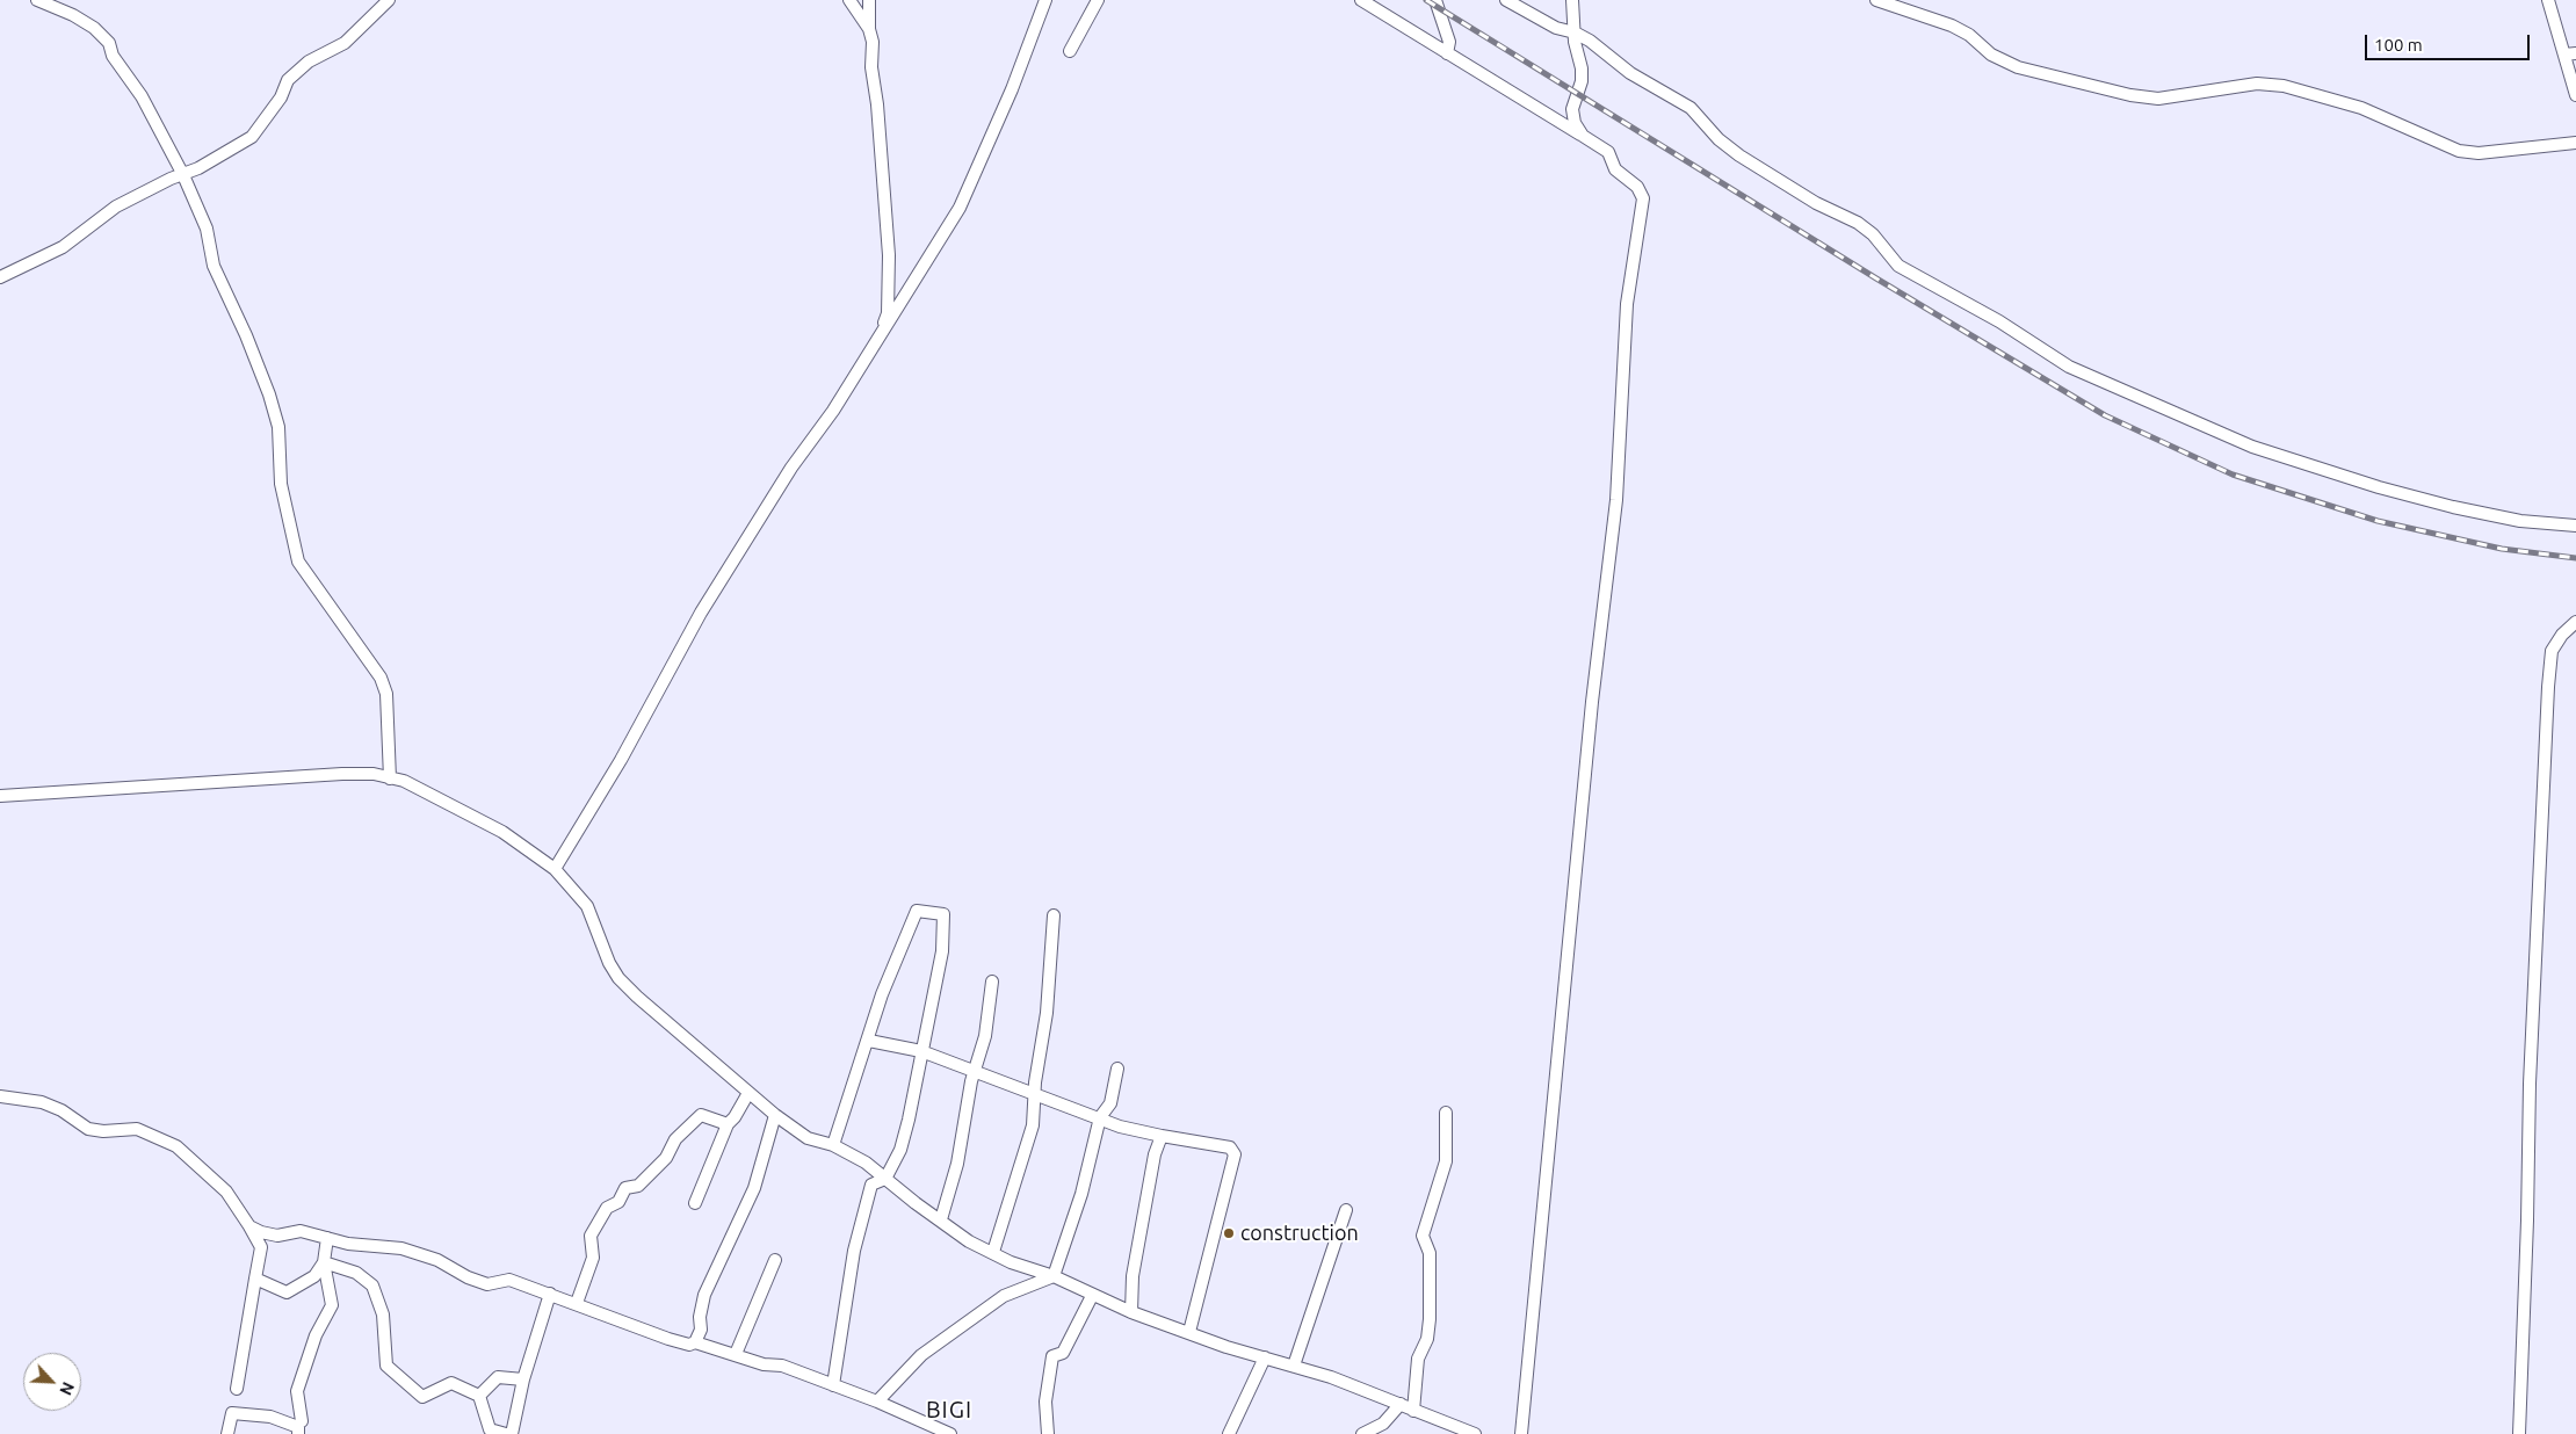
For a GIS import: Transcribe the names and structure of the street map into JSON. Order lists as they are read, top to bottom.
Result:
{
  "districts": ["BIGI"],
  "places": ["construction"],
  "scale_bar": "100 m",
  "north": "bottom right"
}
